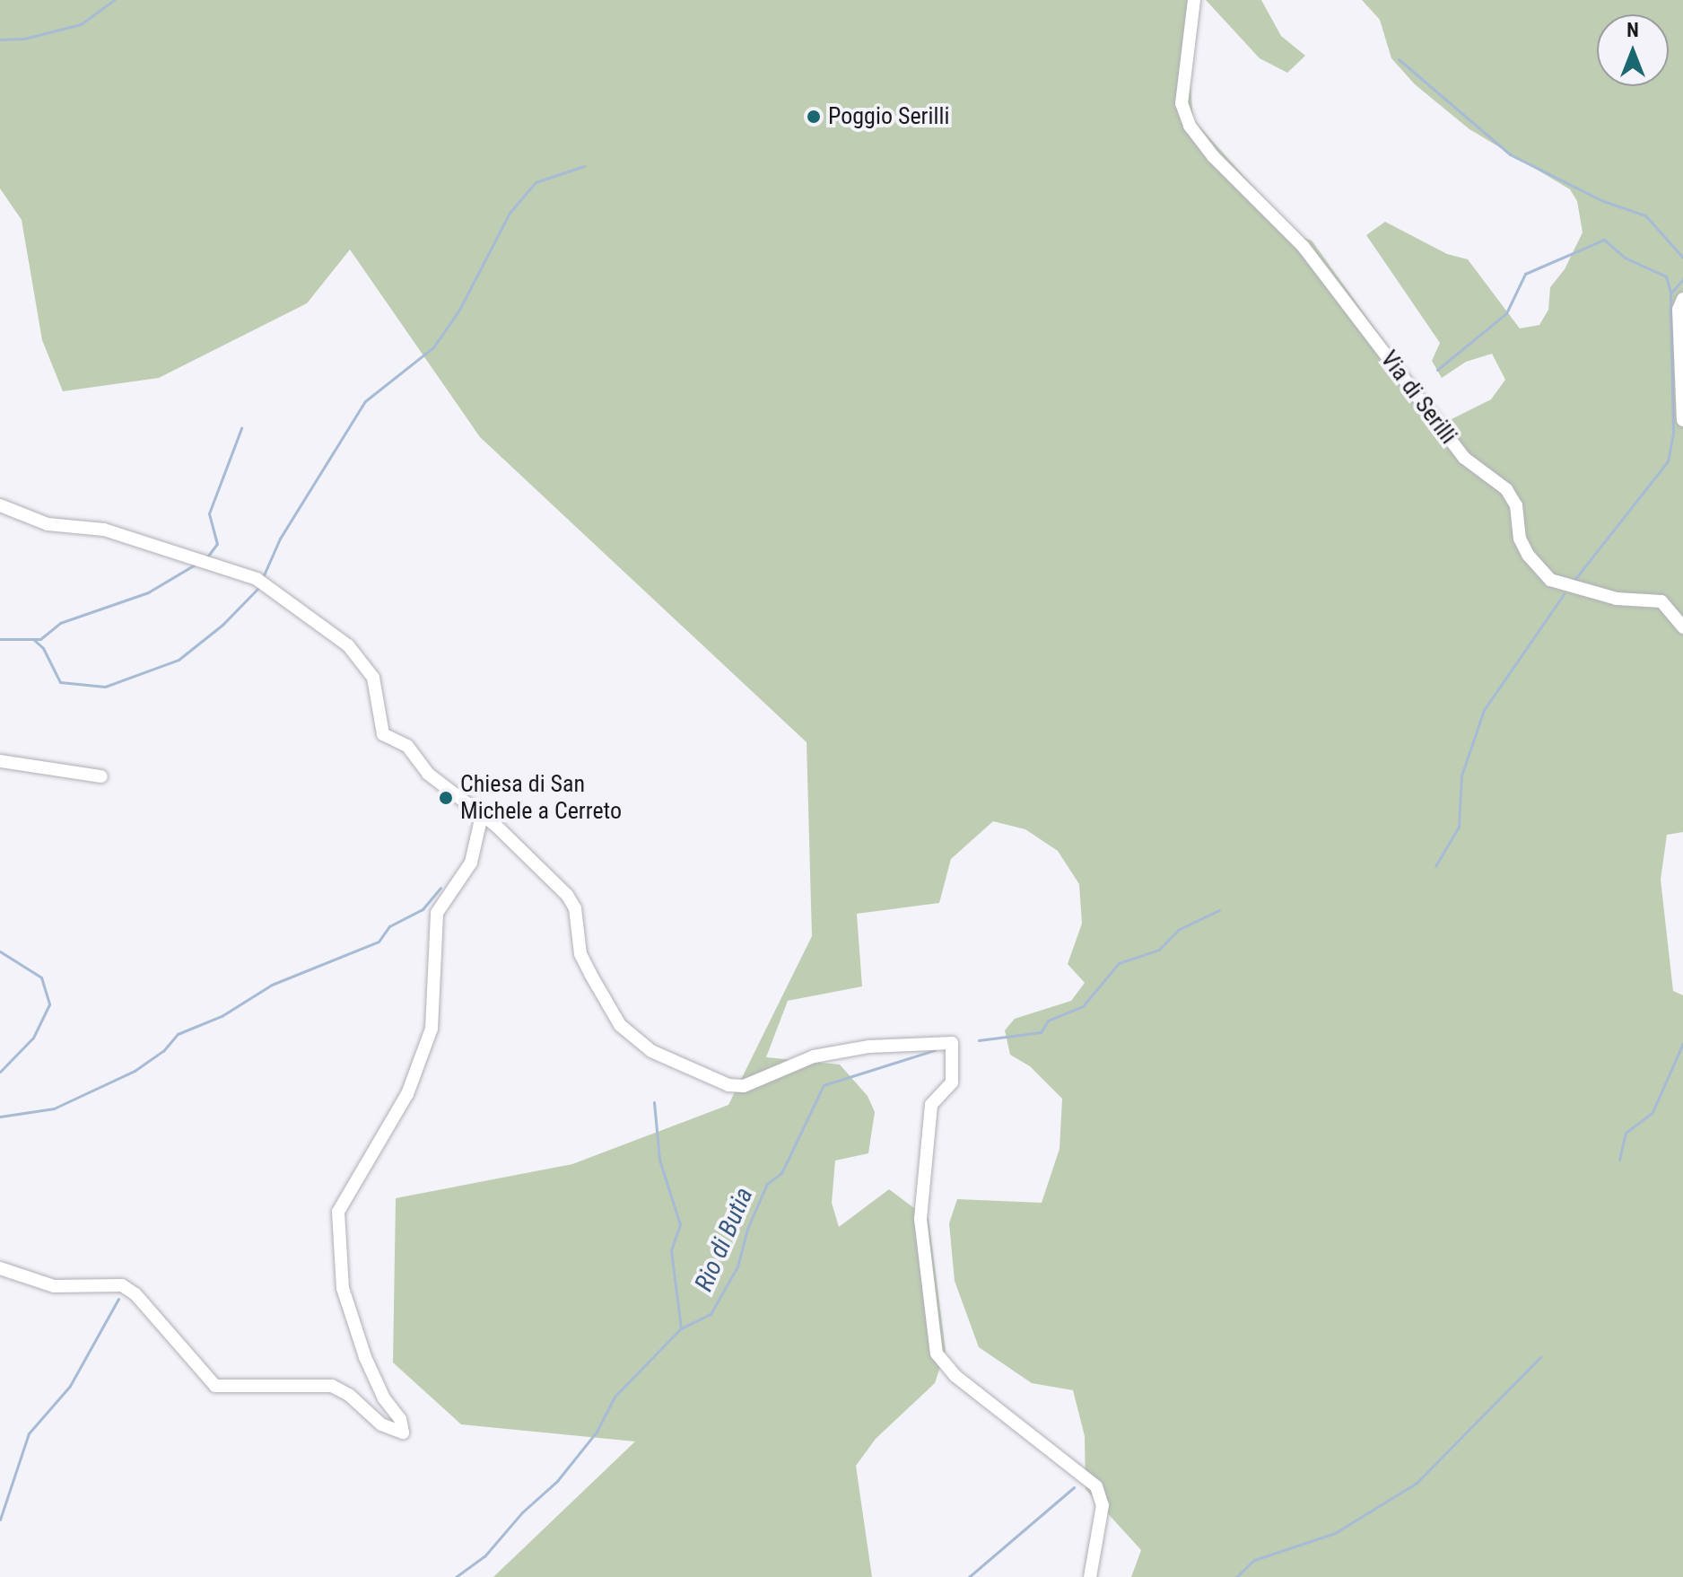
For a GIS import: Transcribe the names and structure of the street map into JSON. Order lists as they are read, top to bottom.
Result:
{
  "streets": {
    "street": ["Via di Serilli"]
  },
  "water": ["Rio di Butia"],
  "places": ["Poggio Serilli", "Chiesa di San Michele a Cerreto"],
  "north": "top"
}
